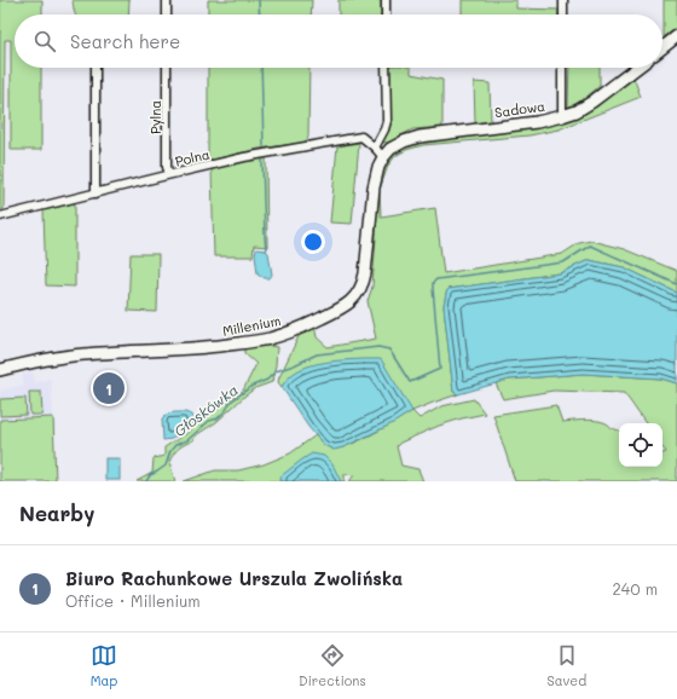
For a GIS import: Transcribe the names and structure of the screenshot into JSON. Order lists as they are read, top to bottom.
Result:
{
  "streets": {
    "street": [
      "Sadowa",
      "Pylna",
      "Polna",
      "Millenium"
    ]
  },
  "crossings": [
    ["Sadowa", "Polna"],
    ["Sadowa", "Millenium"],
    ["Pylna", "Polna"],
    ["Polna", "Millenium"]
  ],
  "water": ["Głoskówka"],
  "page": {
    "search": "Search here",
    "pins": "1",
    "heading": "Nearby",
    "list": [
      {
        "mark": "1",
        "name": "Biuro Rachunkowe Urszula Zwolińska",
        "note": "Office · Millenium",
        "value": "240 m"
      }
    ],
    "nav": ["Map", "Directions", "Saved"]
  }
}
